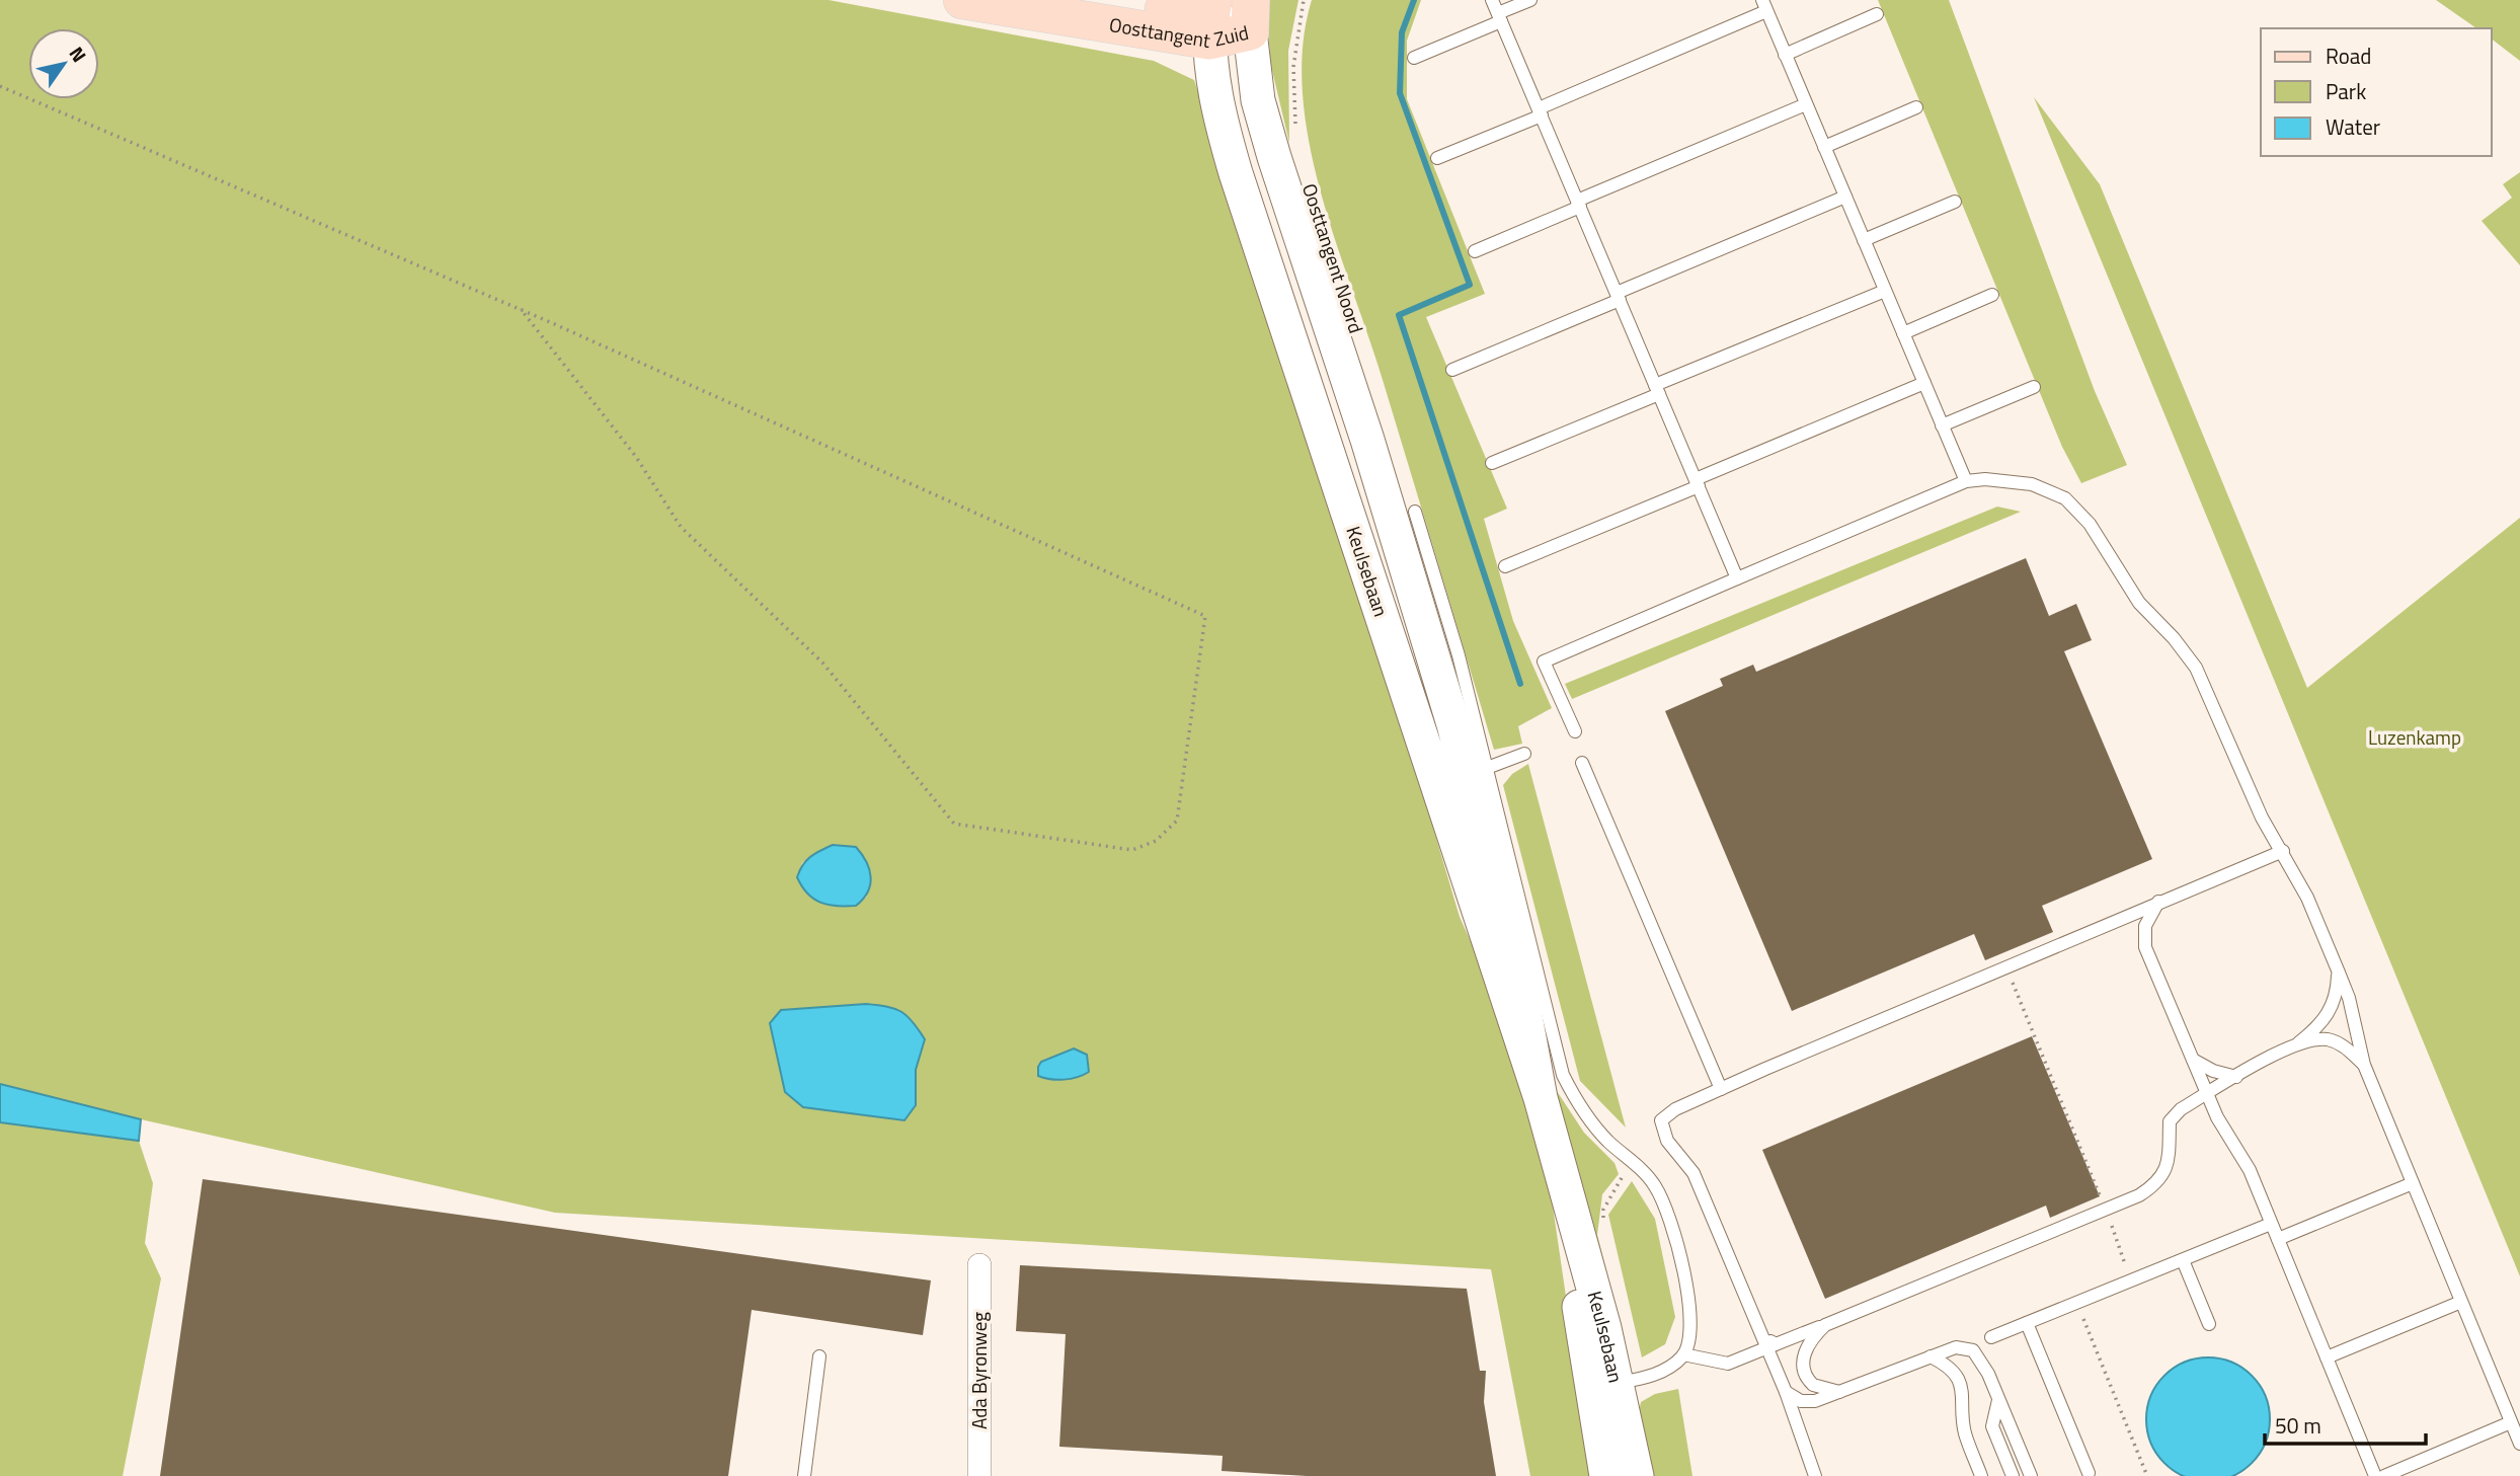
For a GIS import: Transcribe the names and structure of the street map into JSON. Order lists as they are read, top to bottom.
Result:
{
  "streets": {
    "main road": ["Oosttangent Zuid", "Keulsebaan"],
    "street": ["Ada Byronweg"]
  },
  "crossings": [
    ["Oosttangent Zuid", "Keulsebaan"]
  ],
  "parks": ["Luzenkamp"],
  "legend": ["Road", "Park", "Water"],
  "scale_bar": "50 m",
  "north": "top right"
}
